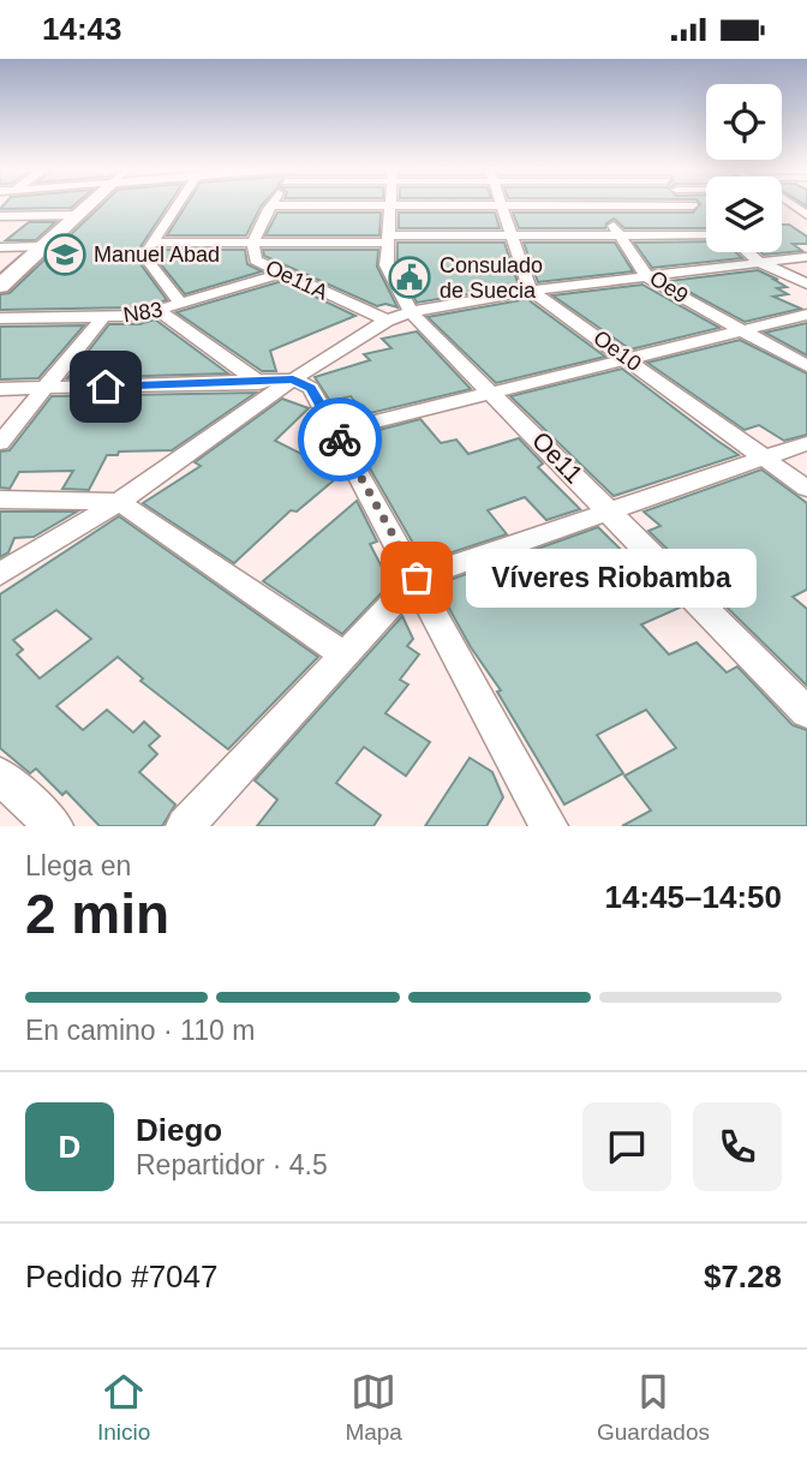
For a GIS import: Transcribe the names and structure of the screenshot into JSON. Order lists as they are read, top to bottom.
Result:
{
  "streets": {
    "street": [
      "Oe11A",
      "Oe9",
      "N83",
      "Oe10",
      "Oe11"
    ]
  },
  "crossings": [
    ["Oe11A", "N83"]
  ],
  "places": {
    "school or university": ["Manuel Abad"],
    "public building": ["Consulado de Suecia"],
    "other": ["Víveres Riobamba"]
  },
  "page": {
    "status": "14:43",
    "bubble": "Víveres Riobamba",
    "heading": ["2 min", "Llega en", "14:45–14:50"],
    "panel": [
      "Diego",
      "Repartidor · 4.5",
      "Pedido #7047",
      "$7.28"
    ],
    "bar": "En camino · 110 m",
    "round": "D",
    "tabs": ["Inicio", "Mapa", "Guardados"]
  }
}
